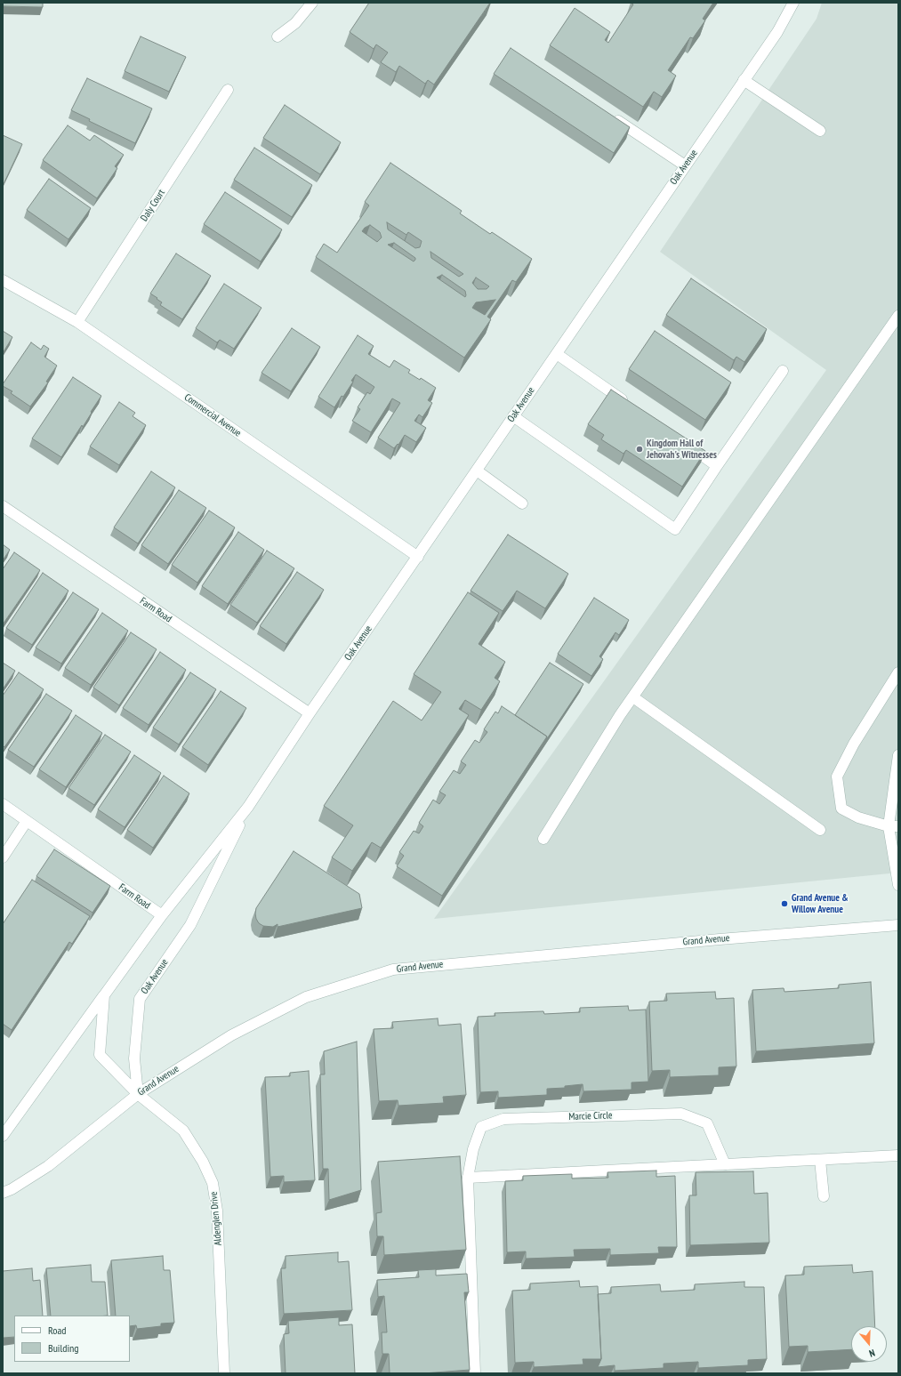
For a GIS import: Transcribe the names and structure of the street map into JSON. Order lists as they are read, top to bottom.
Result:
{
  "streets": {
    "street": [
      "Oak Avenue",
      "Daly Court",
      "Commercial Avenue",
      "Farm Road",
      "Grand Avenue",
      "Marcie Circle",
      "Aldenglen Drive"
    ]
  },
  "crossings": [
    ["Oak Avenue", "Commercial Avenue"],
    ["Oak Avenue", "Farm Road"],
    ["Oak Avenue", "Grand Avenue"],
    ["Oak Avenue", "Aldenglen Drive"],
    ["Daly Court", "Commercial Avenue"],
    ["Grand Avenue", "Aldenglen Drive"]
  ],
  "places": ["Kingdom Hall of Jehovah's Witnesses", "Grand Avenue & Willow Avenue"],
  "legend": ["Road", "Building"],
  "north": "bottom"
}
